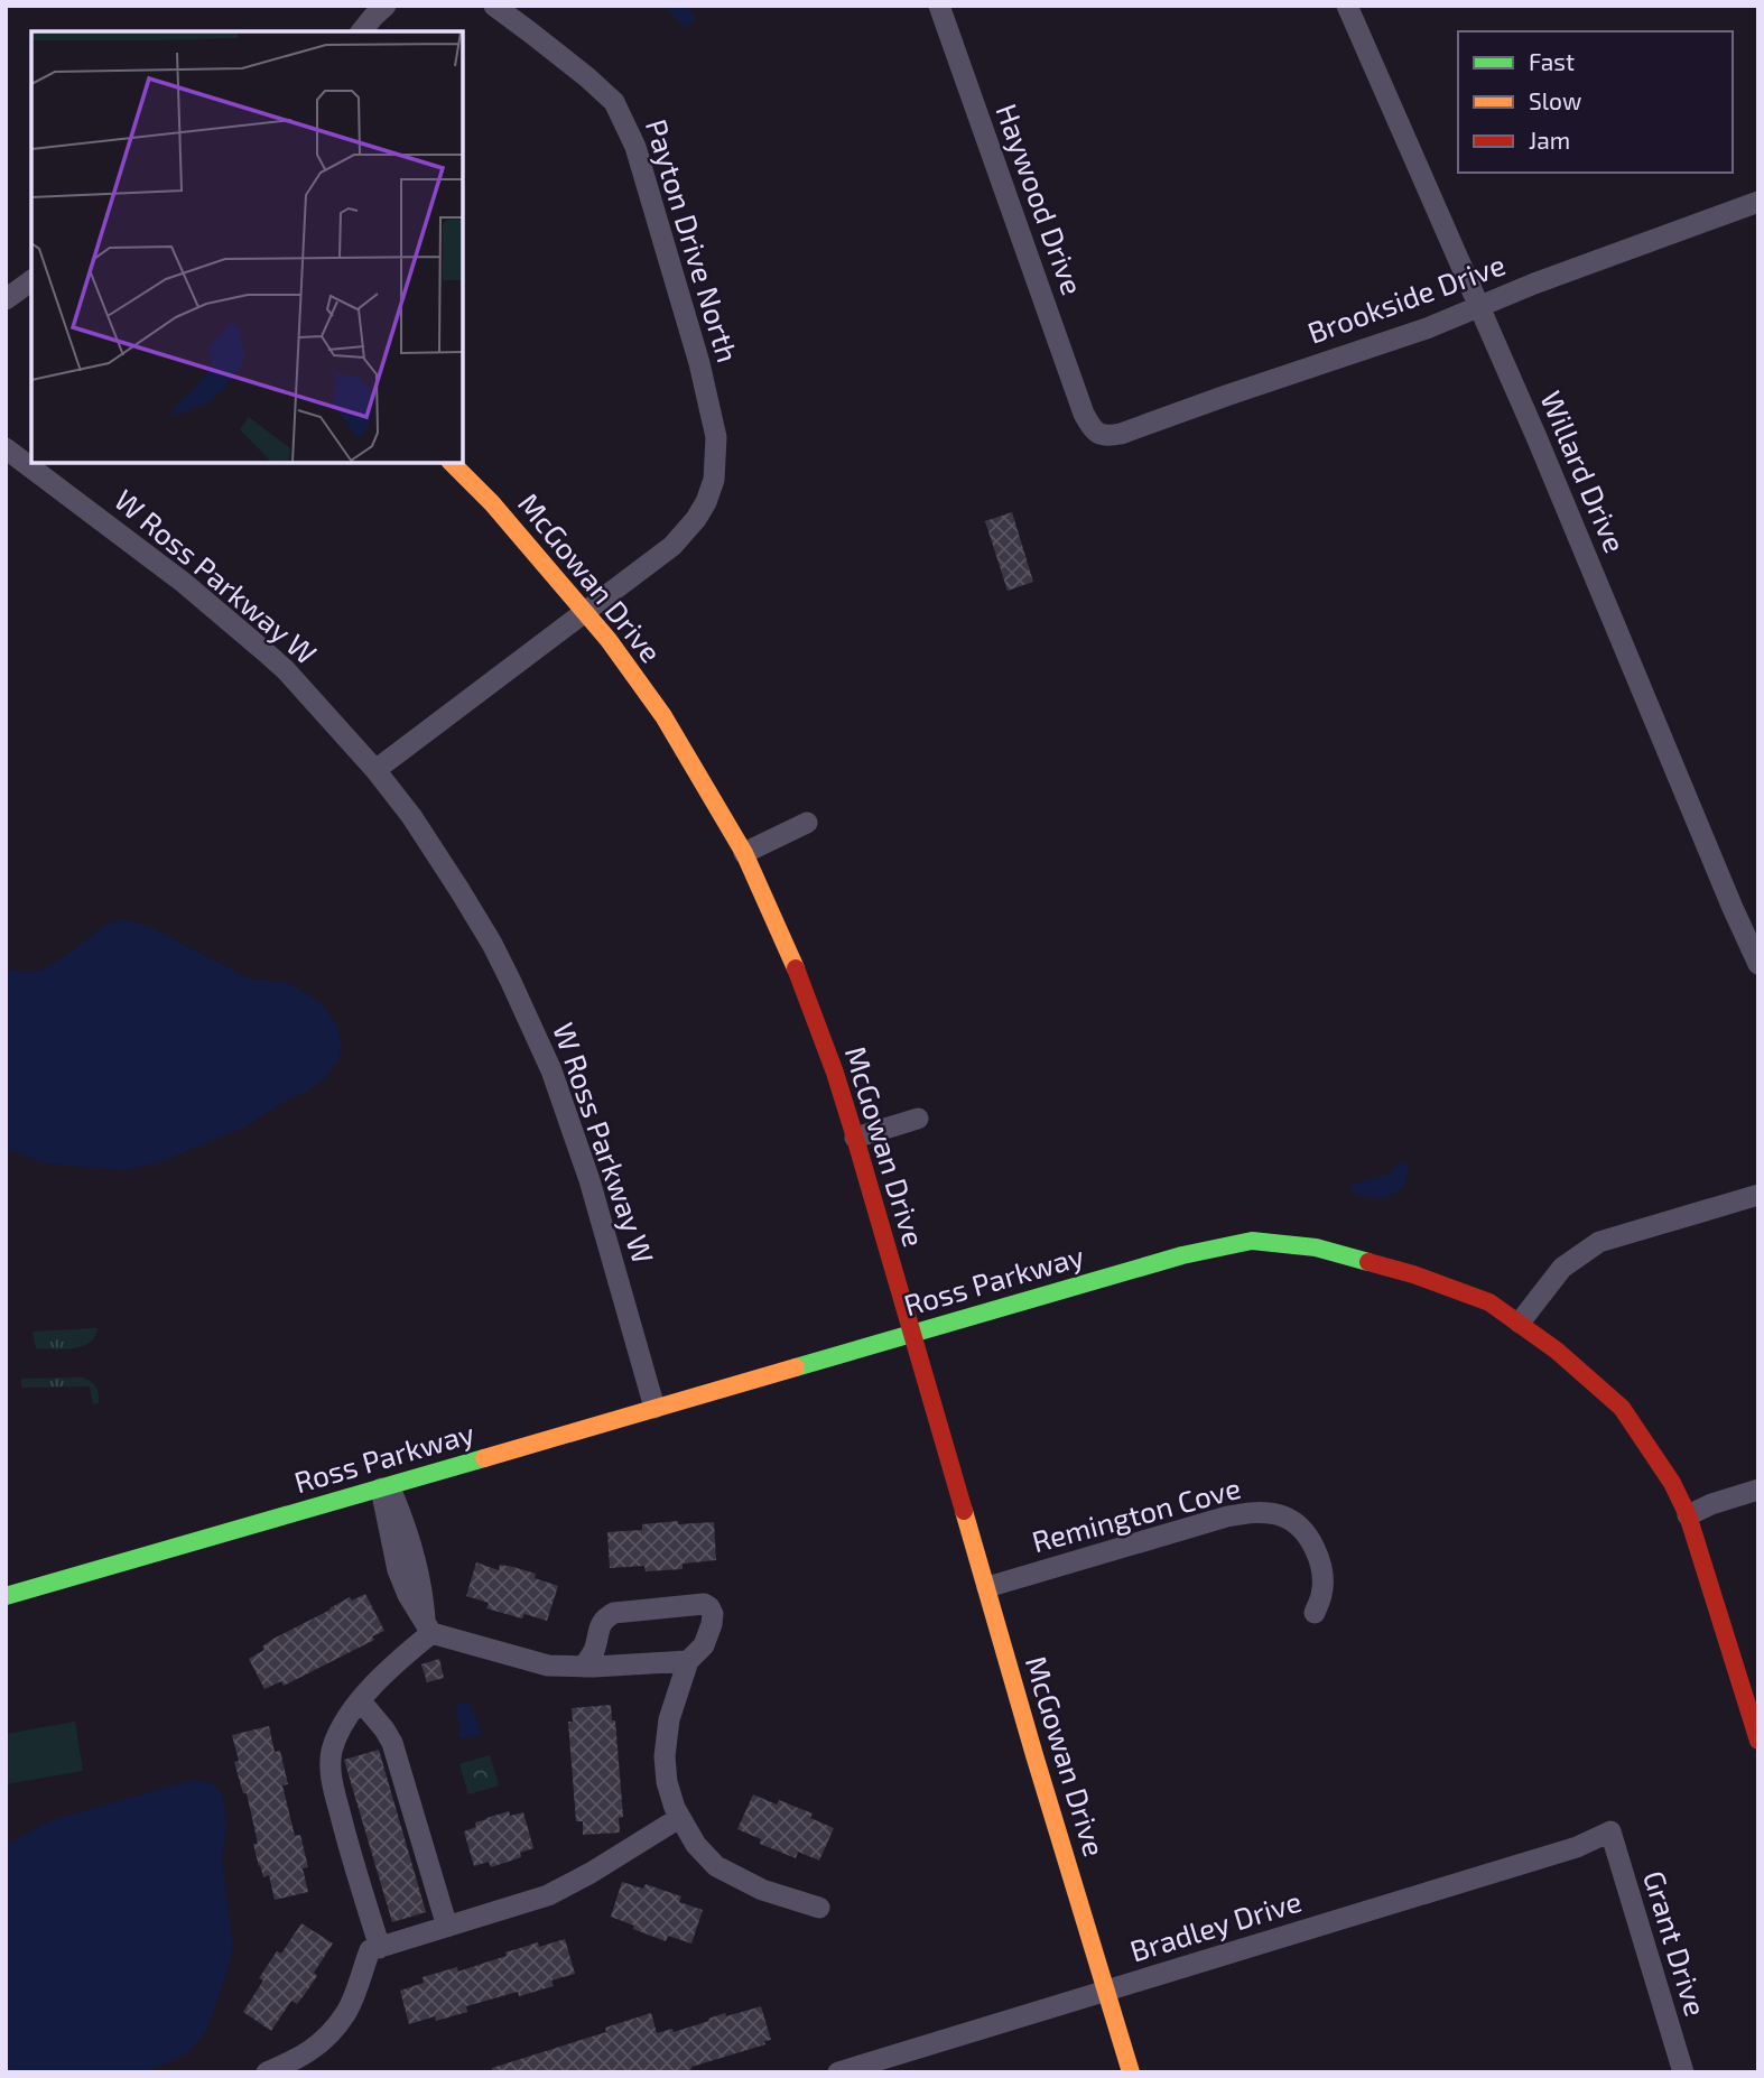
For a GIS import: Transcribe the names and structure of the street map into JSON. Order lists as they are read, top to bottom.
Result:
{
  "streets": {
    "street": [
      "Haywood Drive",
      "Payton Drive North",
      "Brookside Drive",
      "Willard Drive",
      "W Ross Parkway W",
      "McGowan Drive",
      "Ross Parkway",
      "Remington Cove",
      "Bradley Drive",
      "Grant Drive"
    ]
  },
  "crossings": [
    ["Haywood Drive", "Brookside Drive"],
    ["Payton Drive North", "W Ross Parkway W"],
    ["Payton Drive North", "McGowan Drive"],
    ["Brookside Drive", "Willard Drive"],
    ["W Ross Parkway W", "Ross Parkway"],
    ["McGowan Drive", "Ross Parkway"],
    ["McGowan Drive", "Remington Cove"],
    ["McGowan Drive", "Bradley Drive"],
    ["Bradley Drive", "Grant Drive"]
  ],
  "legend": ["Fast", "Slow", "Jam"]
}
